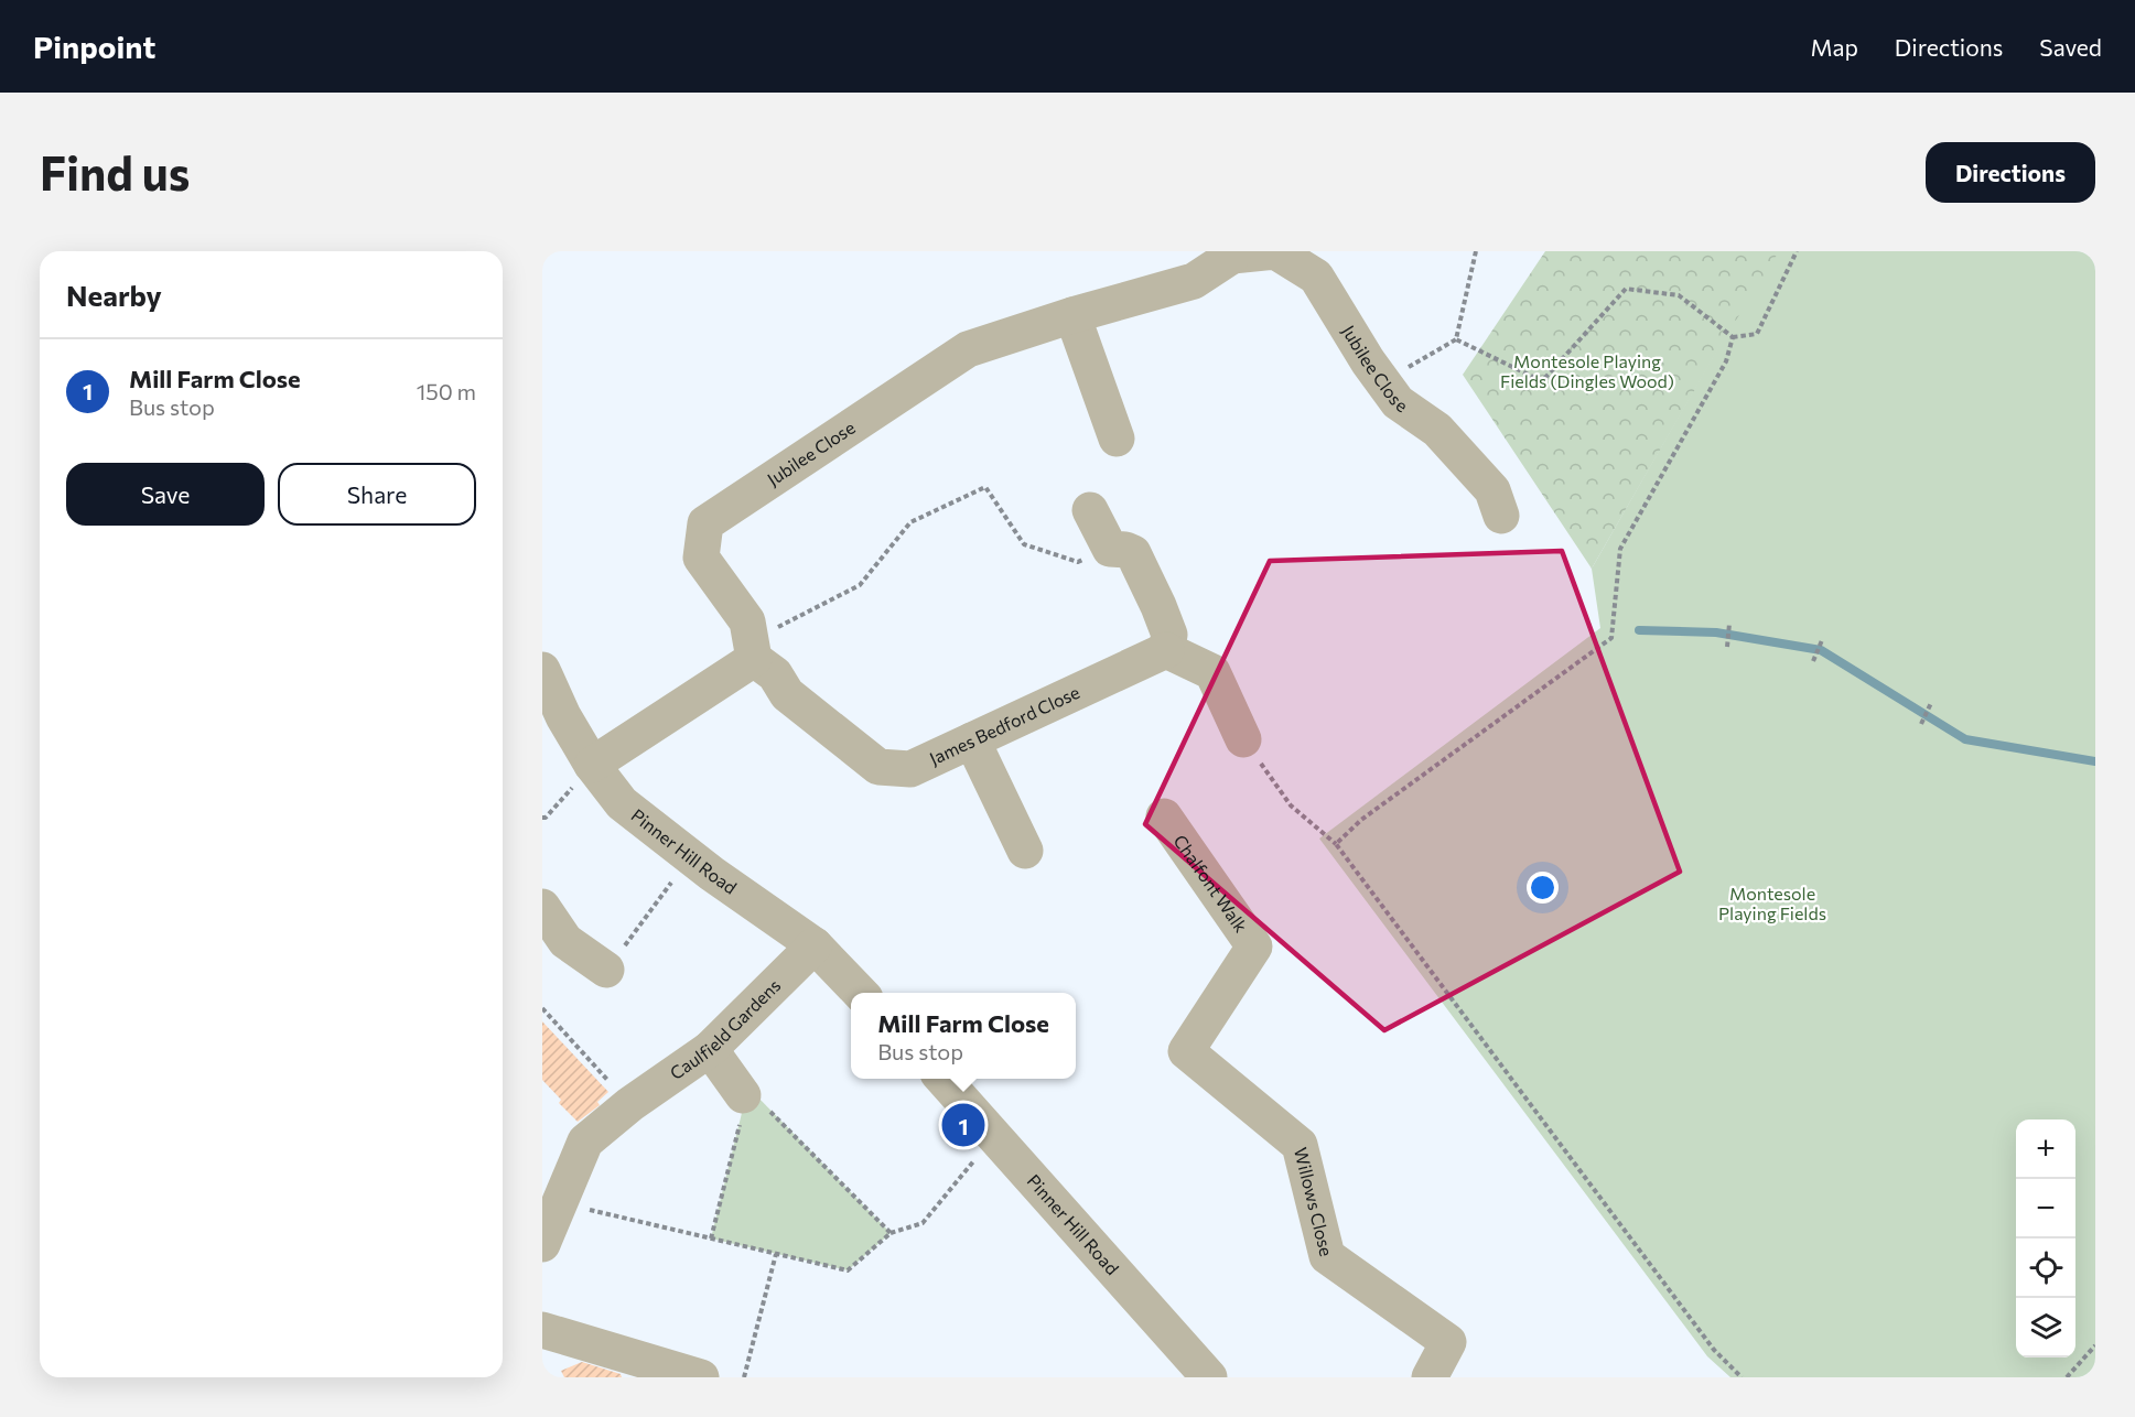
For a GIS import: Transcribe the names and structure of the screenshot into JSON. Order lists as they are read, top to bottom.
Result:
{
  "streets": {
    "street": [
      "Jubilee Close",
      "James Bedford Close",
      "Pinner Hill Road",
      "Chalfont Walk",
      "Caulfield Gardens",
      "Willows Close"
    ]
  },
  "crossings": [
    ["Jubilee Close", "James Bedford Close"],
    ["Pinner Hill Road", "Caulfield Gardens"],
    ["Chalfont Walk", "Willows Close"]
  ],
  "parks": ["Montesole Playing Fields (Dingles Wood)", "Montesole Playing Fields"],
  "page": {
    "header": "Pinpoint",
    "nav": ["Map", "Directions", "Saved"],
    "buttons": [
      "Directions",
      ["Save", "Share"]
    ],
    "title": "Find us",
    "heading": "Nearby",
    "list": [
      {
        "mark": "1",
        "name": "Mill Farm Close",
        "note": "Bus stop",
        "value": "150 m"
      }
    ],
    "popup": ["Mill Farm Close", "Bus stop"],
    "pins": "1",
    "map_buttons": ["+", "−"]
  }
}
